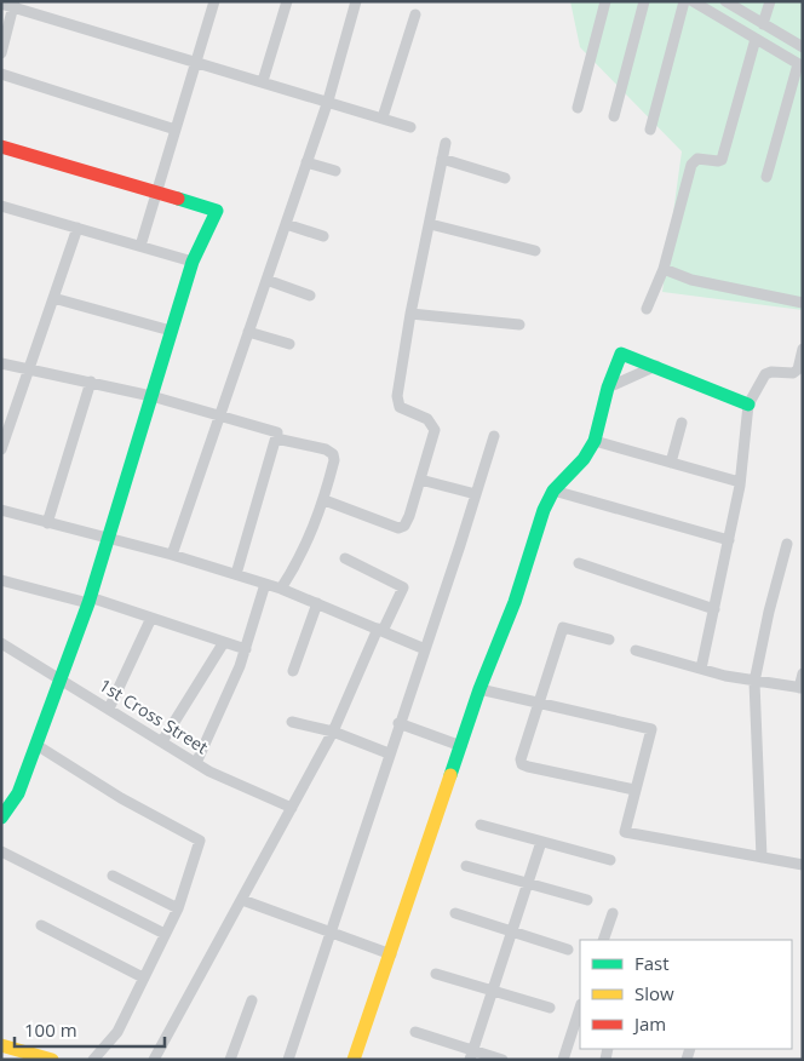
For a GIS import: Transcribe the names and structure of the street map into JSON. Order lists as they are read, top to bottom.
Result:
{
  "streets": {
    "street": ["1st Cross Street"]
  },
  "legend": ["Fast", "Slow", "Jam"],
  "scale_bar": "100 m"
}
